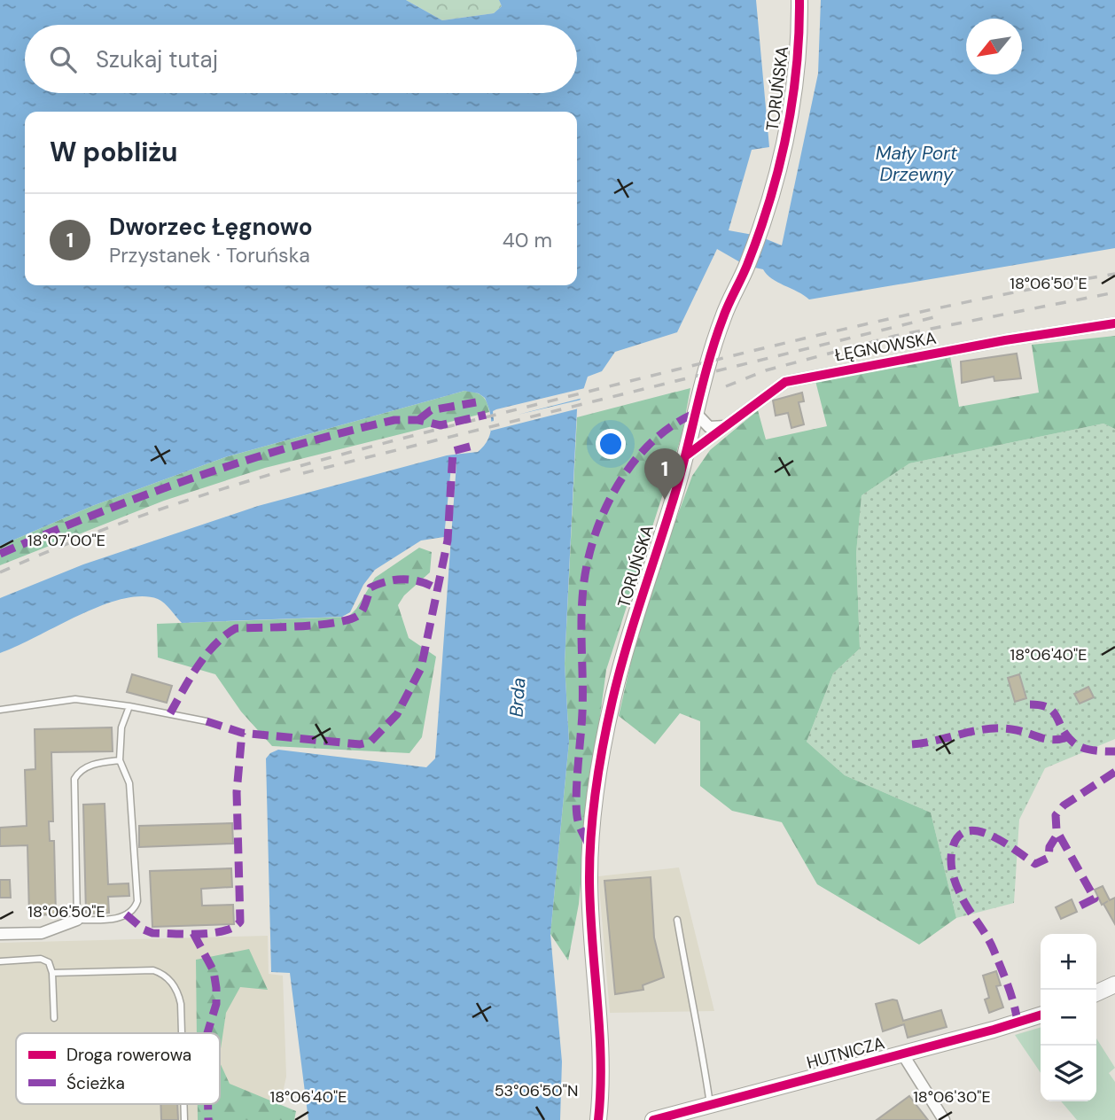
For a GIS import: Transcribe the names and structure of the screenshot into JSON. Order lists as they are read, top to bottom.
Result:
{
  "streets": {
    "street": ["TORUŃSKA", "ŁĘGNOWSKA", "HUTNICZA"]
  },
  "crossings": [
    ["TORUŃSKA", "ŁĘGNOWSKA"]
  ],
  "water": ["Mały Port Drzewny", "Brda"],
  "legend": ["Droga rowerowa", "Ścieżka"],
  "north": "bottom left",
  "page": {
    "search": "Szukaj tutaj",
    "heading": "W pobliżu",
    "list": [
      {
        "mark": "1",
        "name": "Dworzec Łęgnowo",
        "note": "Przystanek · Toruńska",
        "value": "40 m"
      }
    ],
    "pins": "1",
    "map_buttons": ["+", "−"]
  },
  "coordinates": [
    "18°06'50\"E",
    "18°07'00\"E",
    "18°06'40\"E",
    "53°06'50\"N",
    "18°06'30\"E"
  ]
}
